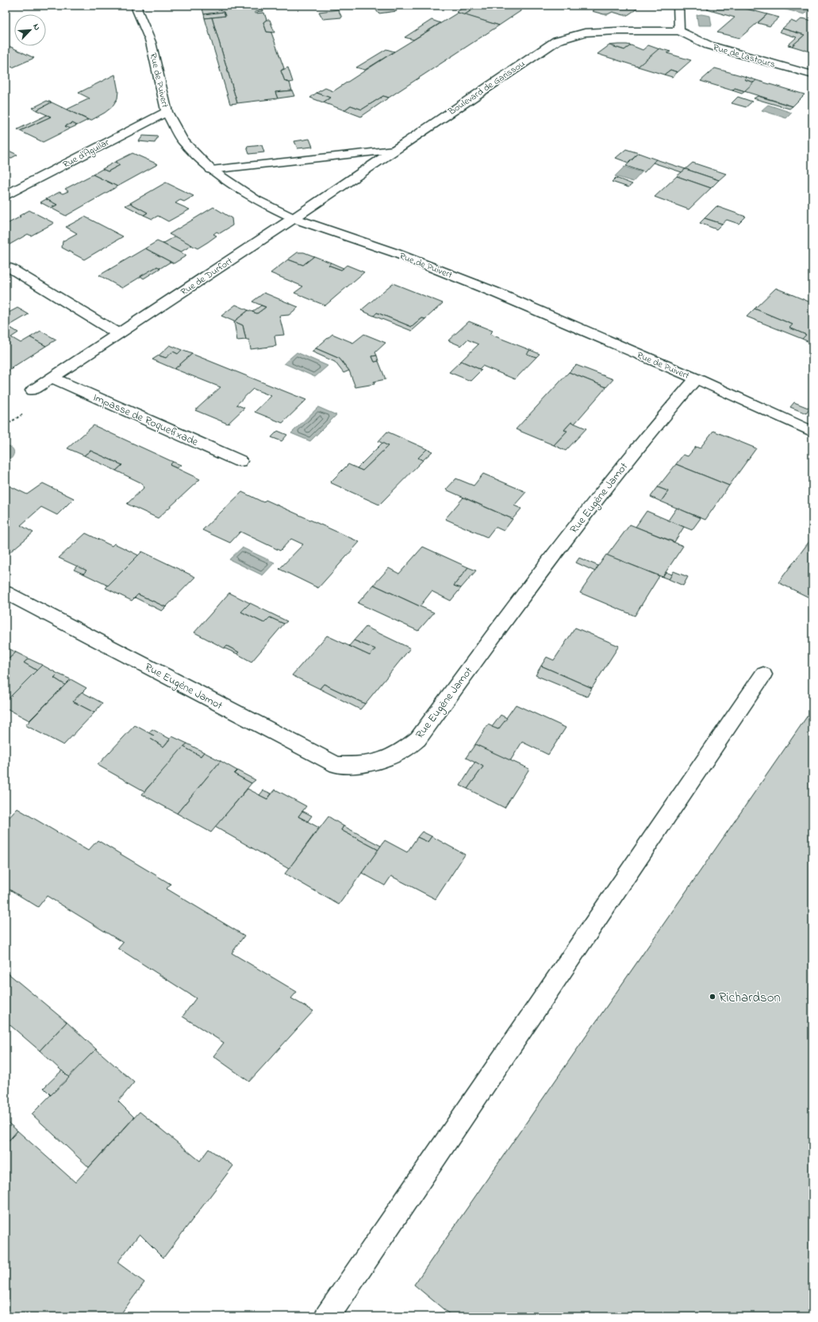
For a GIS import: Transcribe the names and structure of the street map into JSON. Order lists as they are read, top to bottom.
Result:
{
  "streets": {
    "street": [
      "Rue de Lastours",
      "Rue de Puivert",
      "Boulevard de Garissou",
      "Rue d'Aguilar",
      "Rue de Durfort",
      "Impasse de Roquefixade",
      "Rue Eugène Jamot"
    ]
  },
  "crossings": [
    ["Rue de Lastours", "Boulevard de Garissou"],
    ["Rue de Puivert", "Boulevard de Garissou"],
    ["Rue de Puivert", "Rue d'Aguilar"],
    ["Rue de Puivert", "Rue de Durfort"],
    ["Rue de Puivert", "Rue Eugène Jamot"],
    ["Boulevard de Garissou", "Rue de Durfort"],
    ["Rue de Durfort", "Impasse de Roquefixade"]
  ],
  "places": ["Richardson"],
  "north": "top right"
}
